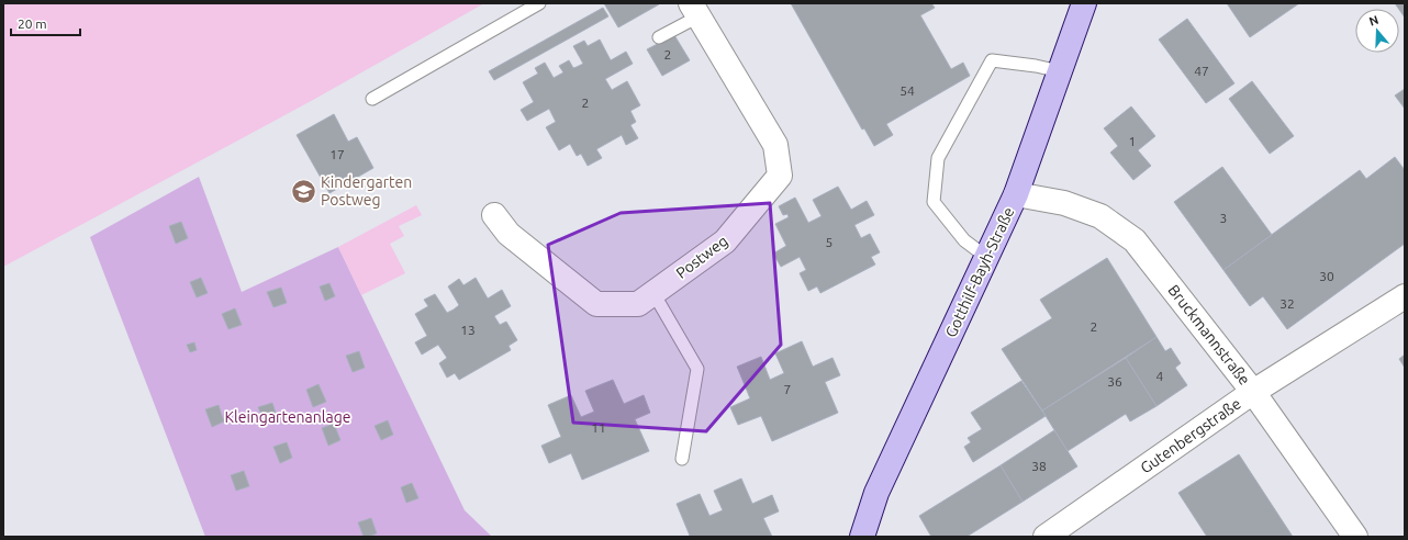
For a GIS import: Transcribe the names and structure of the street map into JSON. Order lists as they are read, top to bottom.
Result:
{
  "streets": {
    "street": [
      "Postweg",
      "Gotthilf-Bayh-Straße",
      "Bruckmannstraße",
      "Gutenbergstraße"
    ]
  },
  "crossings": [
    ["Gotthilf-Bayh-Straße", "Bruckmannstraße"],
    ["Bruckmannstraße", "Gutenbergstraße"]
  ],
  "parks": ["Kleingartenanlage"],
  "places": {
    "school or university": ["Kindergarten Postweg"]
  },
  "house_numbers": [
    "2",
    "47",
    "54",
    "2",
    "1",
    "17",
    "3",
    "5",
    "30",
    "32",
    "2",
    "13",
    "4",
    "36",
    "7",
    "11",
    "38"
  ],
  "scale_bar": "20 m",
  "north": "top"
}
